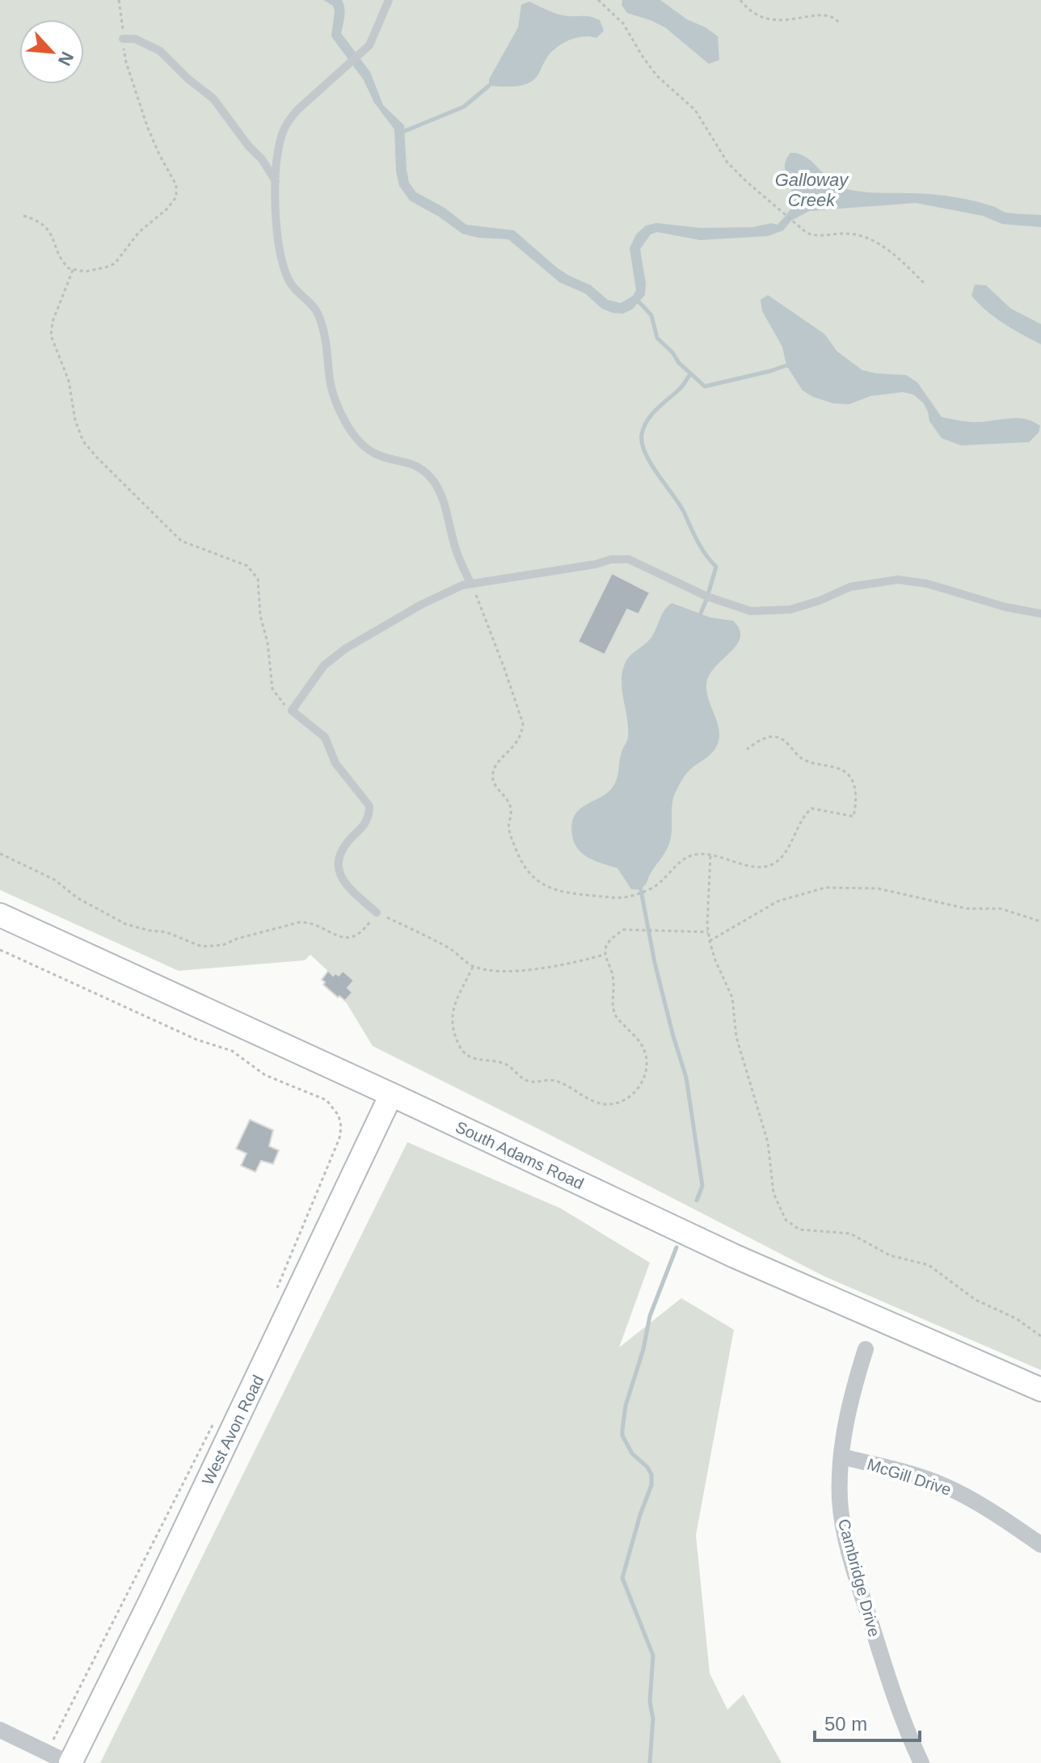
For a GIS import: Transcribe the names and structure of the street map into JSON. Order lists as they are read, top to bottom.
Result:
{
  "streets": {
    "main road": ["South Adams Road", "West Avon Road"],
    "street": ["McGill Drive", "Cambridge Drive"]
  },
  "crossings": [
    ["South Adams Road", "West Avon Road"],
    ["McGill Drive", "Cambridge Drive"]
  ],
  "water": ["Galloway Creek"],
  "scale_bar": "50 m",
  "north": "bottom right"
}
